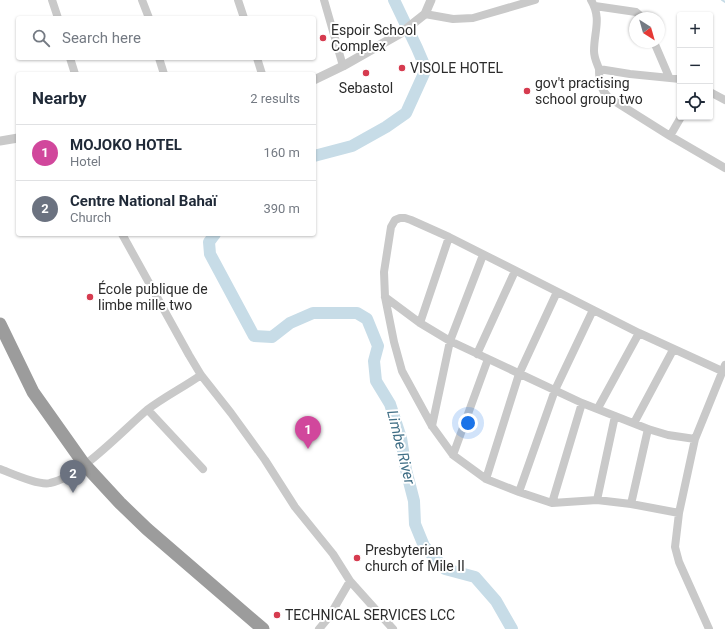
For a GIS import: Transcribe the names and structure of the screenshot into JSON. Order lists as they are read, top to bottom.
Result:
{
  "water": ["Limbe River"],
  "places": [
    "Espoir School Complex",
    "VISOLE HOTEL",
    "Sebastol",
    "gov't practising school group two",
    "École publique de limbe mille two",
    "Presbyterian church of Mile II",
    "TECHNICAL SERVICES LCC"
  ],
  "north": "bottom right",
  "page": {
    "map_buttons": ["+", "−"],
    "search": "Search here",
    "heading": ["Nearby", "2 results"],
    "list": [
      {
        "mark": "1",
        "name": "MOJOKO HOTEL",
        "note": "Hotel",
        "value": "160 m"
      },
      {
        "mark": "2",
        "name": "Centre National Bahaï",
        "note": "Church",
        "value": "390 m"
      }
    ],
    "pins": ["1", "2"]
  }
}
